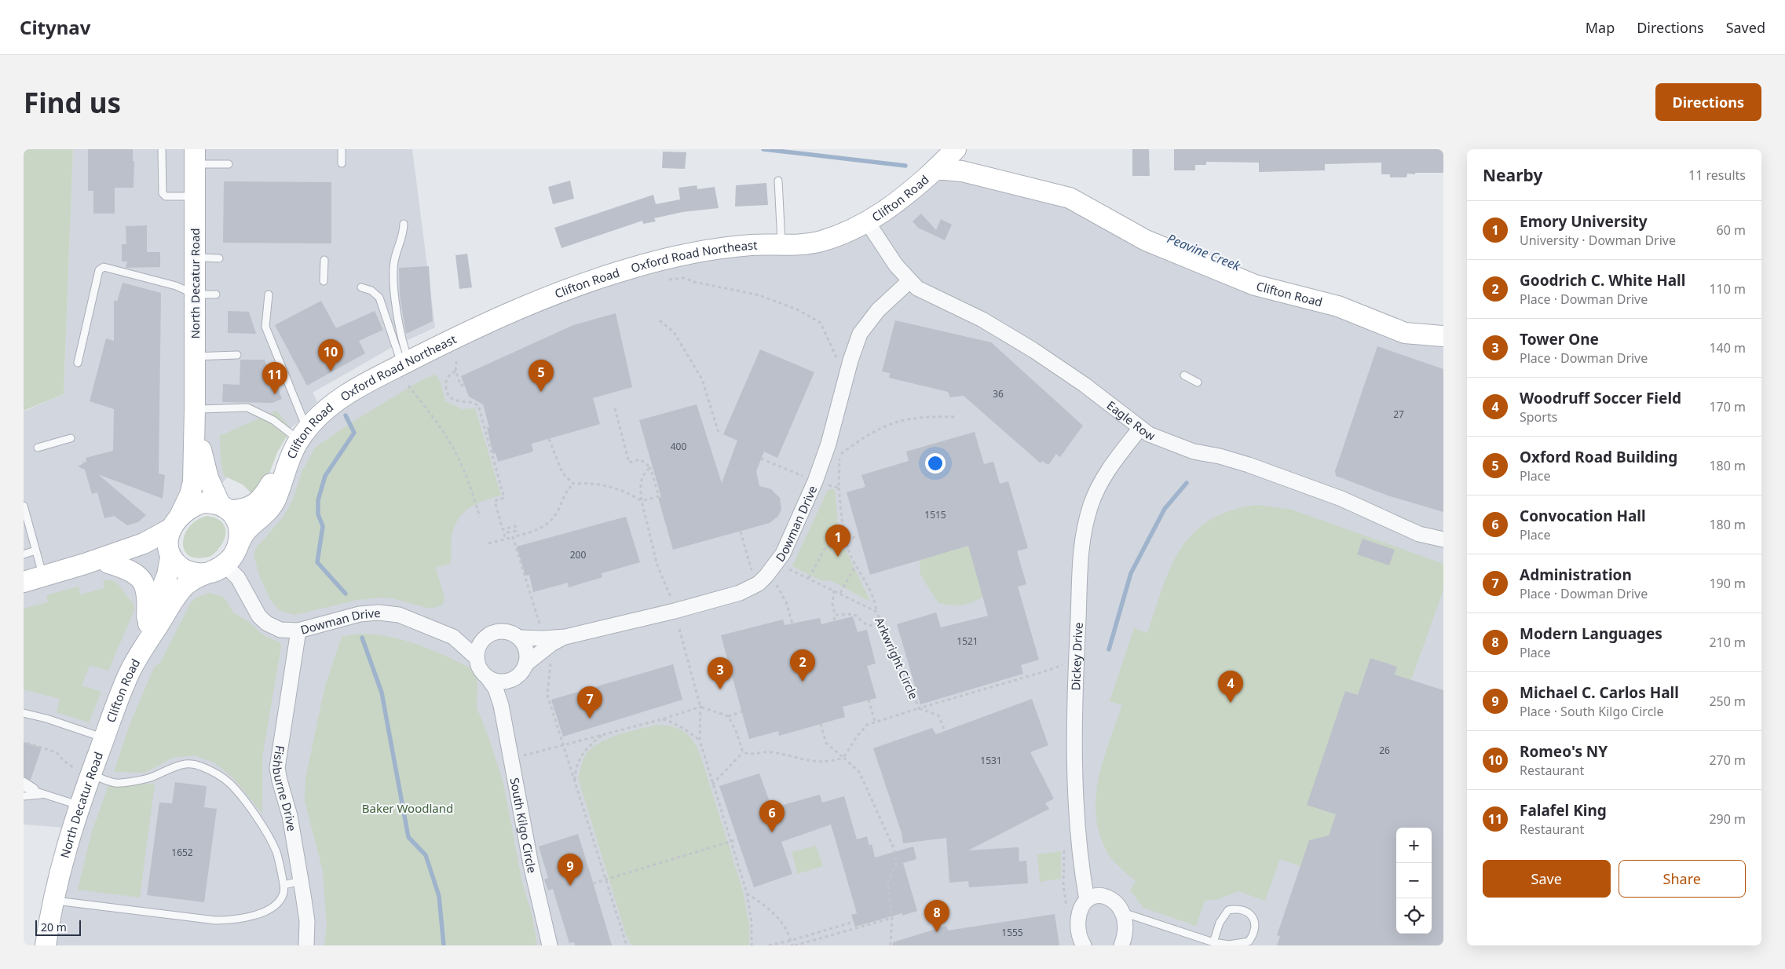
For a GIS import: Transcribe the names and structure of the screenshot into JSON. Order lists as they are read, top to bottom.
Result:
{
  "streets": {
    "main road": ["Clifton Road", "Oxford Road Northeast", "North Decatur Road"],
    "street": [
      "Eagle Row",
      "Dowman Drive",
      "Dickey Drive",
      "Fishburne Drive",
      "South Kilgo Circle"
    ],
    "path": ["Arkwright Circle"]
  },
  "crossings": [
    ["Clifton Road", "Oxford Road Northeast"],
    ["Clifton Road", "North Decatur Road"],
    ["Clifton Road", "Eagle Row"],
    ["Clifton Road", "Dowman Drive"],
    ["North Decatur Road", "Dowman Drive"],
    ["Eagle Row", "Dowman Drive"],
    ["Eagle Row", "Dickey Drive"],
    ["Dowman Drive", "Fishburne Drive"],
    ["Dowman Drive", "South Kilgo Circle"],
    ["Dickey Drive", "Arkwright Circle"]
  ],
  "water": ["Peavine Creek"],
  "parks": ["Baker Woodland"],
  "house_numbers": [
    "36",
    "27",
    "400",
    "1515",
    "200",
    "1521",
    "26",
    "1531",
    "1652",
    "1555"
  ],
  "scale_bar": "20 m",
  "page": {
    "header": "Citynav",
    "nav": ["Map", "Directions", "Saved"],
    "buttons": [
      "Directions",
      ["Save", "Share"]
    ],
    "title": "Find us",
    "heading": ["Nearby", "11 results"],
    "list": [
      {
        "mark": "1",
        "name": "Emory University",
        "note": "University · Dowman Drive",
        "value": "60 m"
      },
      {
        "mark": "2",
        "name": "Goodrich C. White Hall",
        "note": "Place · Dowman Drive",
        "value": "110 m"
      },
      {
        "mark": "3",
        "name": "Tower One",
        "note": "Place · Dowman Drive",
        "value": "140 m"
      },
      {
        "mark": "4",
        "name": "Woodruff Soccer Field",
        "note": "Sports",
        "value": "170 m"
      },
      {
        "mark": "5",
        "name": "Oxford Road Building",
        "note": "Place",
        "value": "180 m"
      },
      {
        "mark": "6",
        "name": "Convocation Hall",
        "note": "Place",
        "value": "180 m"
      },
      {
        "mark": "7",
        "name": "Administration",
        "note": "Place · Dowman Drive",
        "value": "190 m"
      },
      {
        "mark": "8",
        "name": "Modern Languages",
        "note": "Place",
        "value": "210 m"
      },
      {
        "mark": "9",
        "name": "Michael C. Carlos Hall",
        "note": "Place · South Kilgo Circle",
        "value": "250 m"
      },
      {
        "mark": "10",
        "name": "Romeo's NY",
        "note": "Restaurant",
        "value": "270 m"
      },
      {
        "mark": "11",
        "name": "Falafel King",
        "note": "Restaurant",
        "value": "290 m"
      }
    ],
    "pins": [
      "10",
      "5",
      "11",
      "1",
      "2",
      "3",
      "4",
      "7",
      "6",
      "9",
      "8"
    ],
    "map_buttons": ["+", "−"],
    "scale": "20 m"
  }
}
